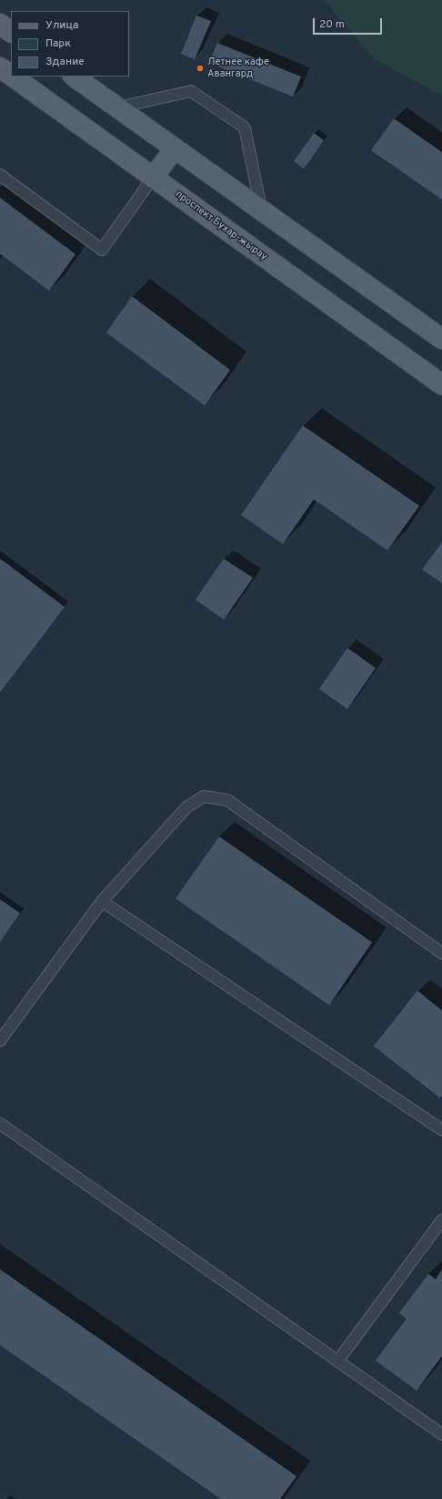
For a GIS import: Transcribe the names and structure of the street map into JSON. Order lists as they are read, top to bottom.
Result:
{
  "streets": {
    "main road": ["проспект Бухар-жырау"]
  },
  "places": ["Летнее кафе Авангард"],
  "legend": ["Улица", "Парк", "Здание"],
  "scale_bar": "20 m"
}
